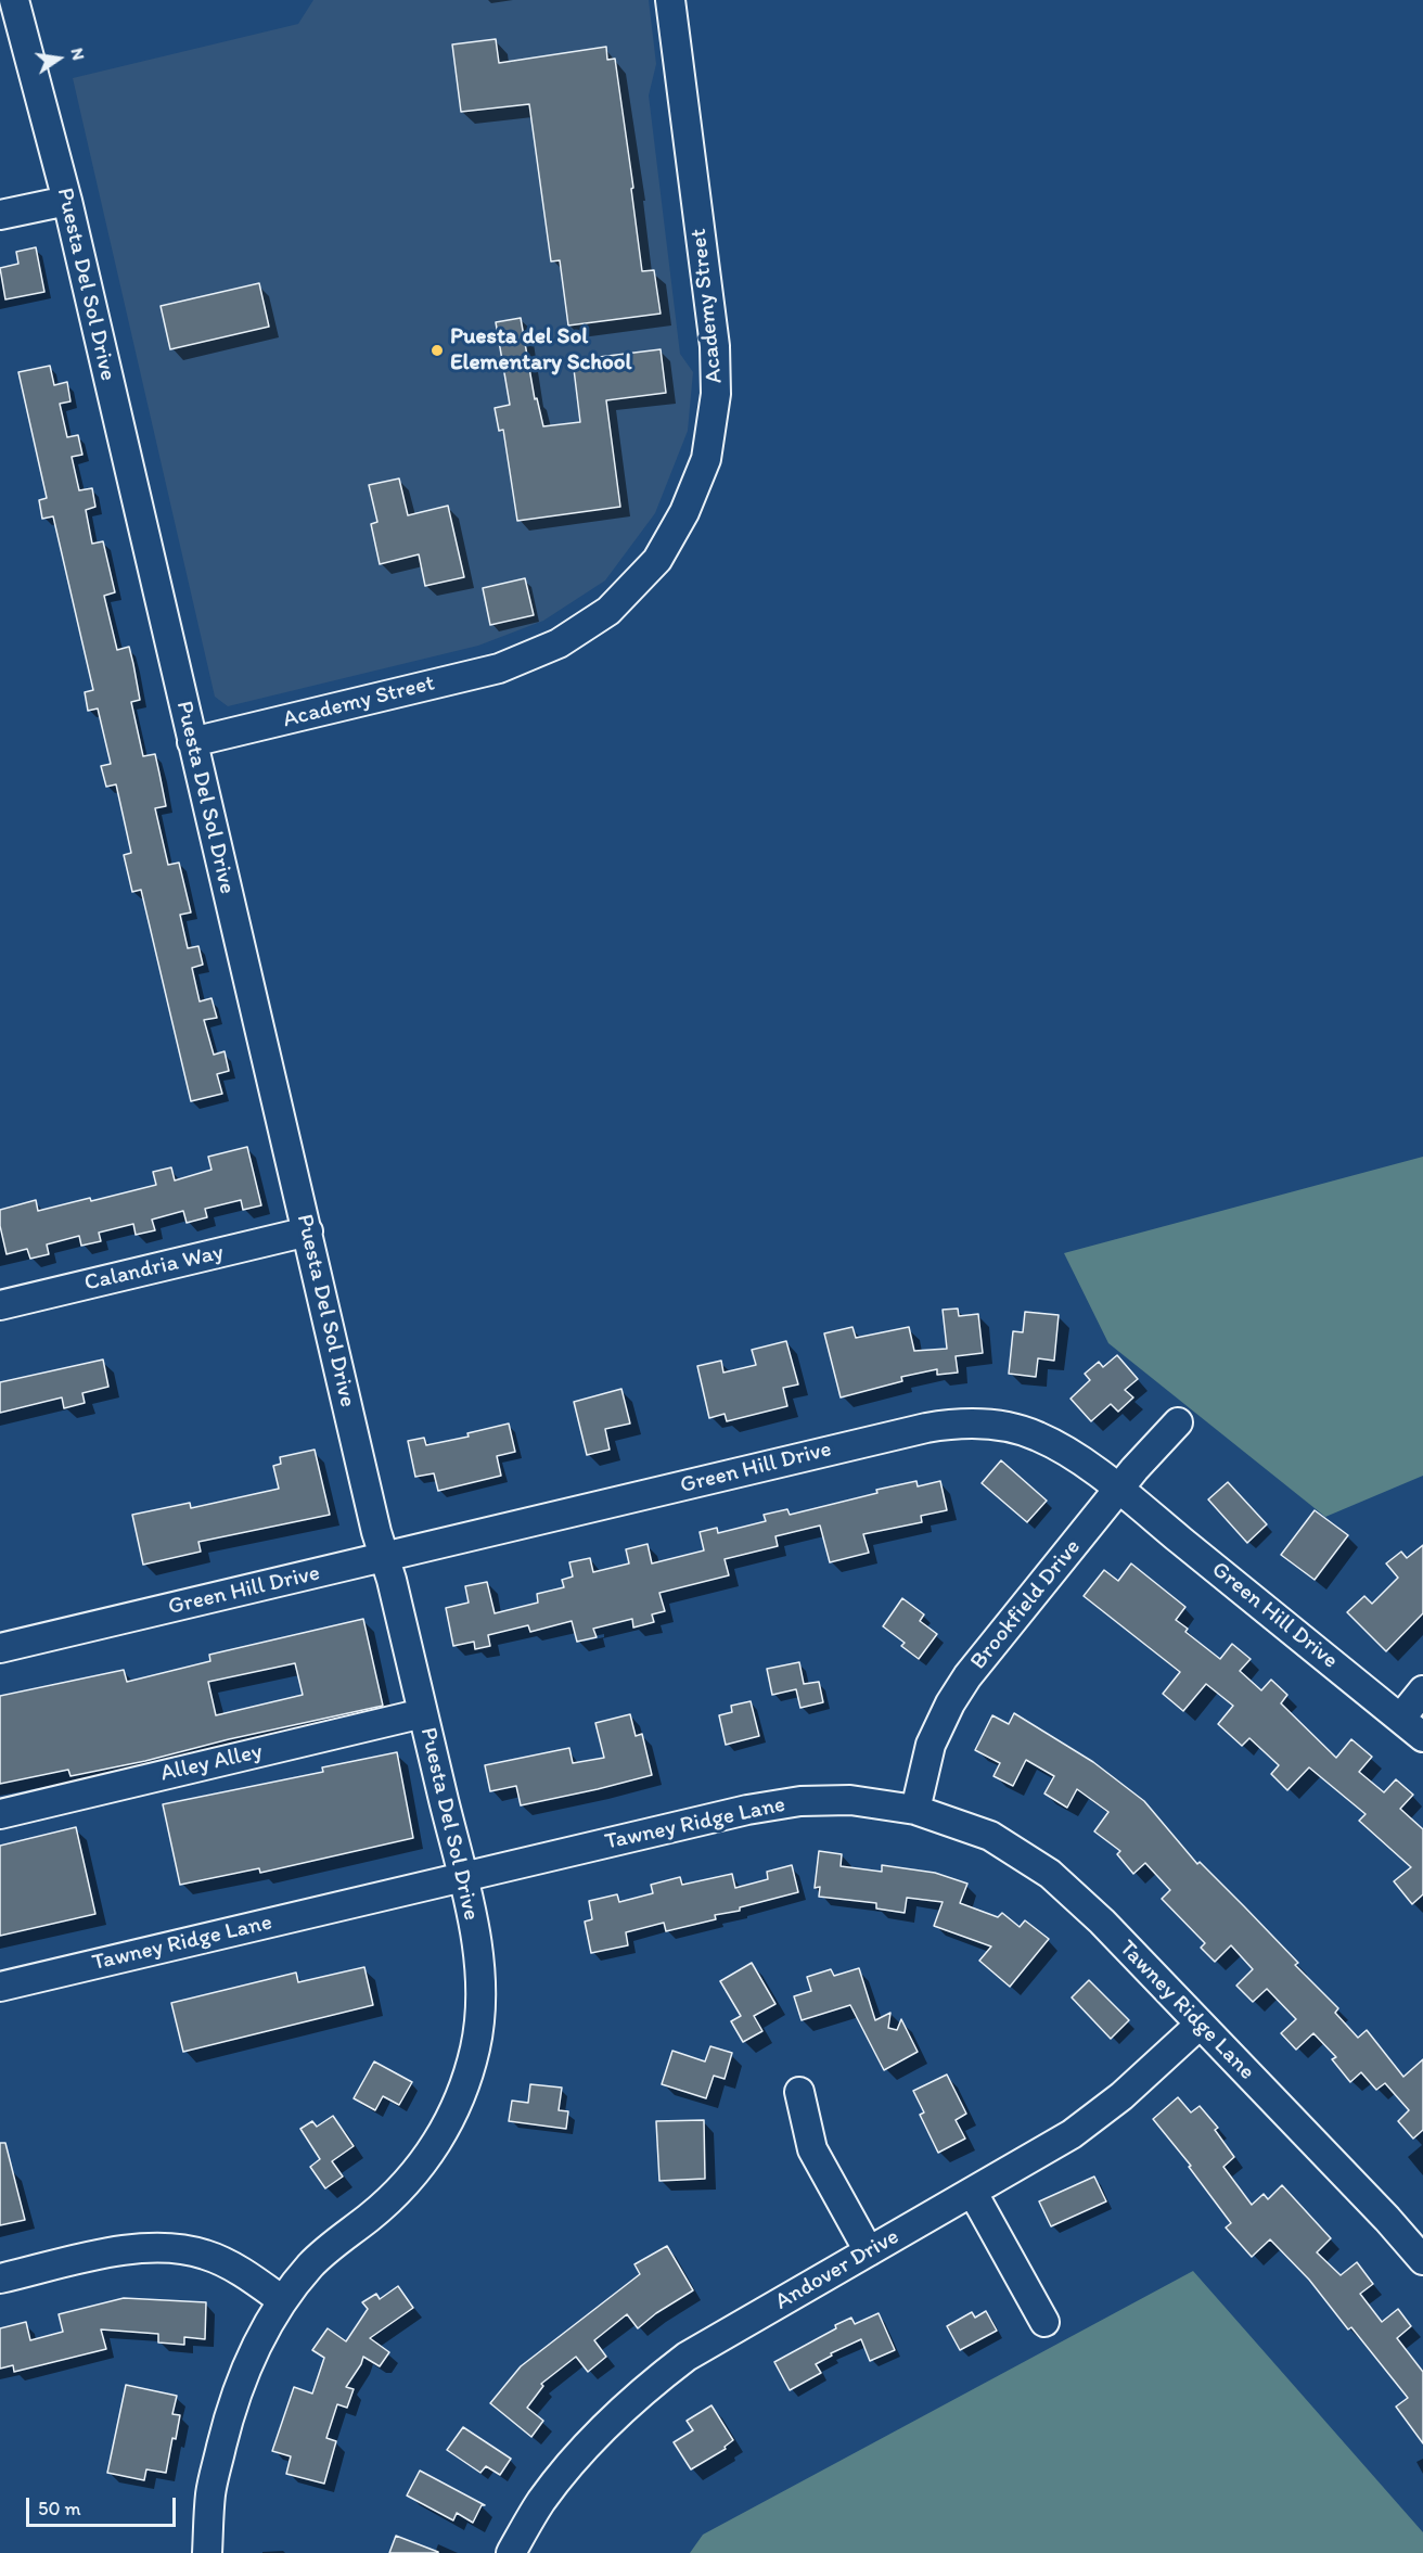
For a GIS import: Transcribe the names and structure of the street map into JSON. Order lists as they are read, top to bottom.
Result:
{
  "streets": {
    "street": [
      "Puesta Del Sol Drive",
      "Academy Street",
      "Calandria Way",
      "Green Hill Drive",
      "Brookfield Drive",
      "Alley Alley",
      "Tawney Ridge Lane",
      "Andover Drive"
    ]
  },
  "crossings": [
    ["Puesta Del Sol Drive", "Academy Street"],
    ["Puesta Del Sol Drive", "Calandria Way"],
    ["Puesta Del Sol Drive", "Green Hill Drive"],
    ["Puesta Del Sol Drive", "Alley Alley"],
    ["Puesta Del Sol Drive", "Tawney Ridge Lane"],
    ["Green Hill Drive", "Brookfield Drive"],
    ["Brookfield Drive", "Tawney Ridge Lane"],
    ["Tawney Ridge Lane", "Andover Drive"]
  ],
  "places": ["Puesta del Sol Elementary School"],
  "scale_bar": "50 m",
  "north": "right"
}
